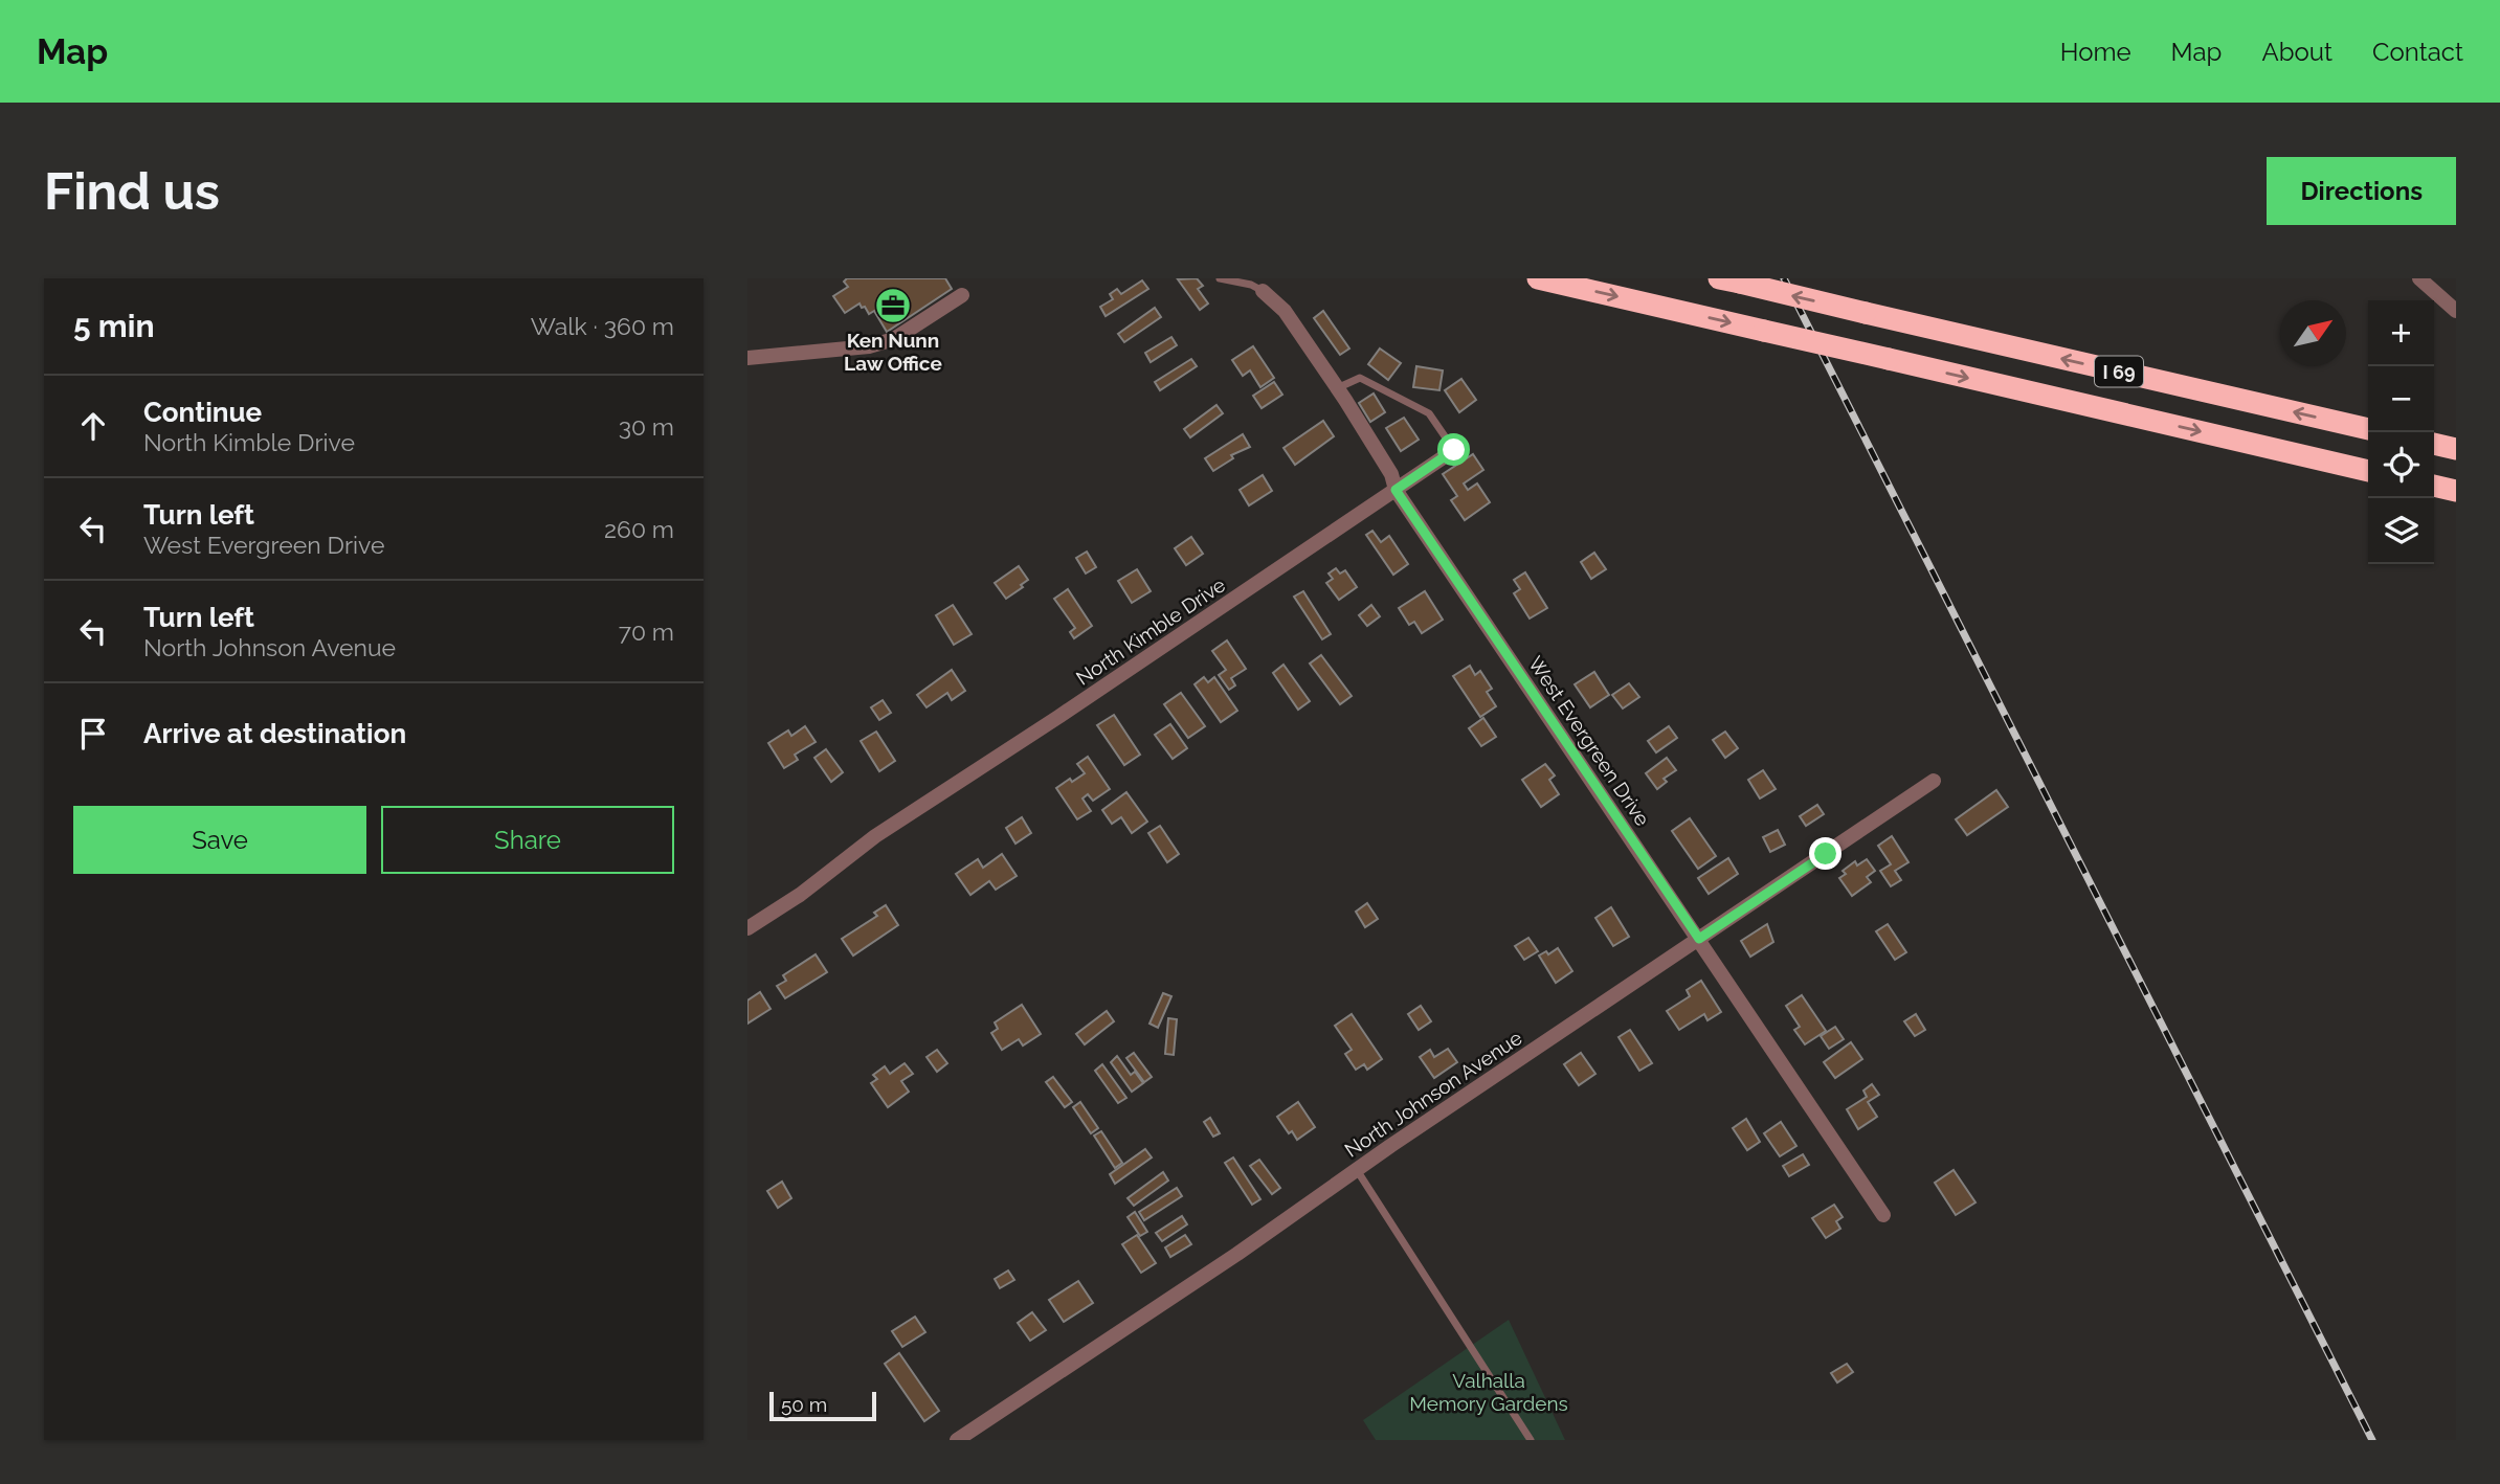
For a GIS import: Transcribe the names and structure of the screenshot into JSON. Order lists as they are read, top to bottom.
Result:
{
  "streets": {
    "highway": ["I 69"],
    "street": ["North Kimble Drive", "West Evergreen Drive", "North Johnson Avenue"]
  },
  "crossings": [
    ["North Kimble Drive", "West Evergreen Drive"],
    ["West Evergreen Drive", "North Johnson Avenue"]
  ],
  "parks": ["Valhalla Memory Gardens"],
  "places": {
    "office": ["Ken Nunn Law Office"]
  },
  "scale_bar": "50 m",
  "north": "top right",
  "page": {
    "header": "Map",
    "nav": [
      "Home",
      "Map",
      "About",
      "Contact"
    ],
    "buttons": [
      "Directions",
      ["Save", "Share"]
    ],
    "title": "Find us",
    "heading": ["5 min", "Walk · 360 m"],
    "map_buttons": ["+", "−"],
    "list": [
      ["Continue", "North Kimble Drive", "30 m"],
      ["Turn left", "West Evergreen Drive", "260 m"],
      ["Turn left", "North Johnson Avenue", "70 m"],
      "Arrive at destination"
    ],
    "scale": "50 m"
  }
}
